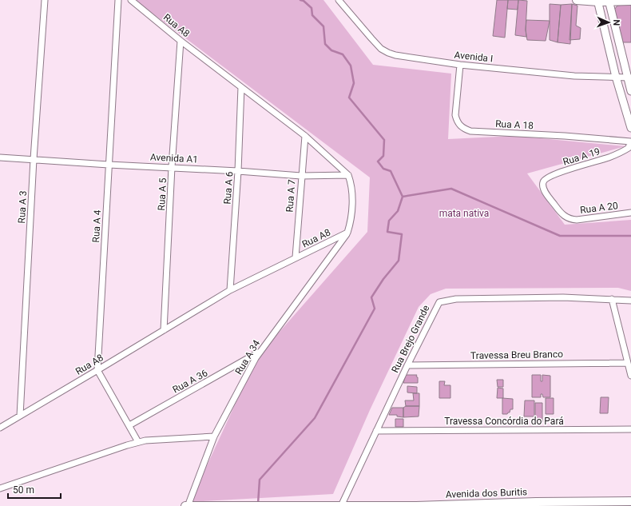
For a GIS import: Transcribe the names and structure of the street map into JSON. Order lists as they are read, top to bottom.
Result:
{
  "streets": {
    "main road": ["Avenida dos Buritis"],
    "street": [
      "Rua A8",
      "Avenida I",
      "Rua A 18",
      "Rua A 19",
      "Avenida A1",
      "Rua A 6",
      "Rua A 5",
      "Rua A 7",
      "Rua A 3",
      "Rua A 20",
      "Rua A 4",
      "Rua Brejo Grande",
      "Travessa Breu Branco",
      "Rua A 34",
      "Rua A 36",
      "Travessa Concórdia do Pará"
    ]
  },
  "crossings": [
    ["Rua A8", "Avenida A1"],
    ["Rua A8", "Rua A 6"],
    ["Rua A8", "Rua A 5"],
    ["Rua A8", "Rua A 7"],
    ["Rua A8", "Rua A 3"],
    ["Rua A8", "Rua A 4"],
    ["Rua A8", "Rua A 34"],
    ["Avenida I", "Rua A 18"],
    ["Rua A 18", "Rua A 19"],
    ["Rua A 19", "Rua A 20"],
    ["Avenida A1", "Rua A 6"],
    ["Avenida A1", "Rua A 5"],
    ["Avenida A1", "Rua A 7"],
    ["Avenida A1", "Rua A 3"],
    ["Avenida A1", "Rua A 4"],
    ["Rua Brejo Grande", "Travessa Breu Branco"],
    ["Rua Brejo Grande", "Travessa Concórdia do Pará"],
    ["Rua Brejo Grande", "Avenida dos Buritis"],
    ["Rua A 34", "Rua A 36"],
    ["Rua A 34", "Avenida dos Buritis"]
  ],
  "parks": ["mata nativa"],
  "scale_bar": "50 m",
  "north": "right"
}
